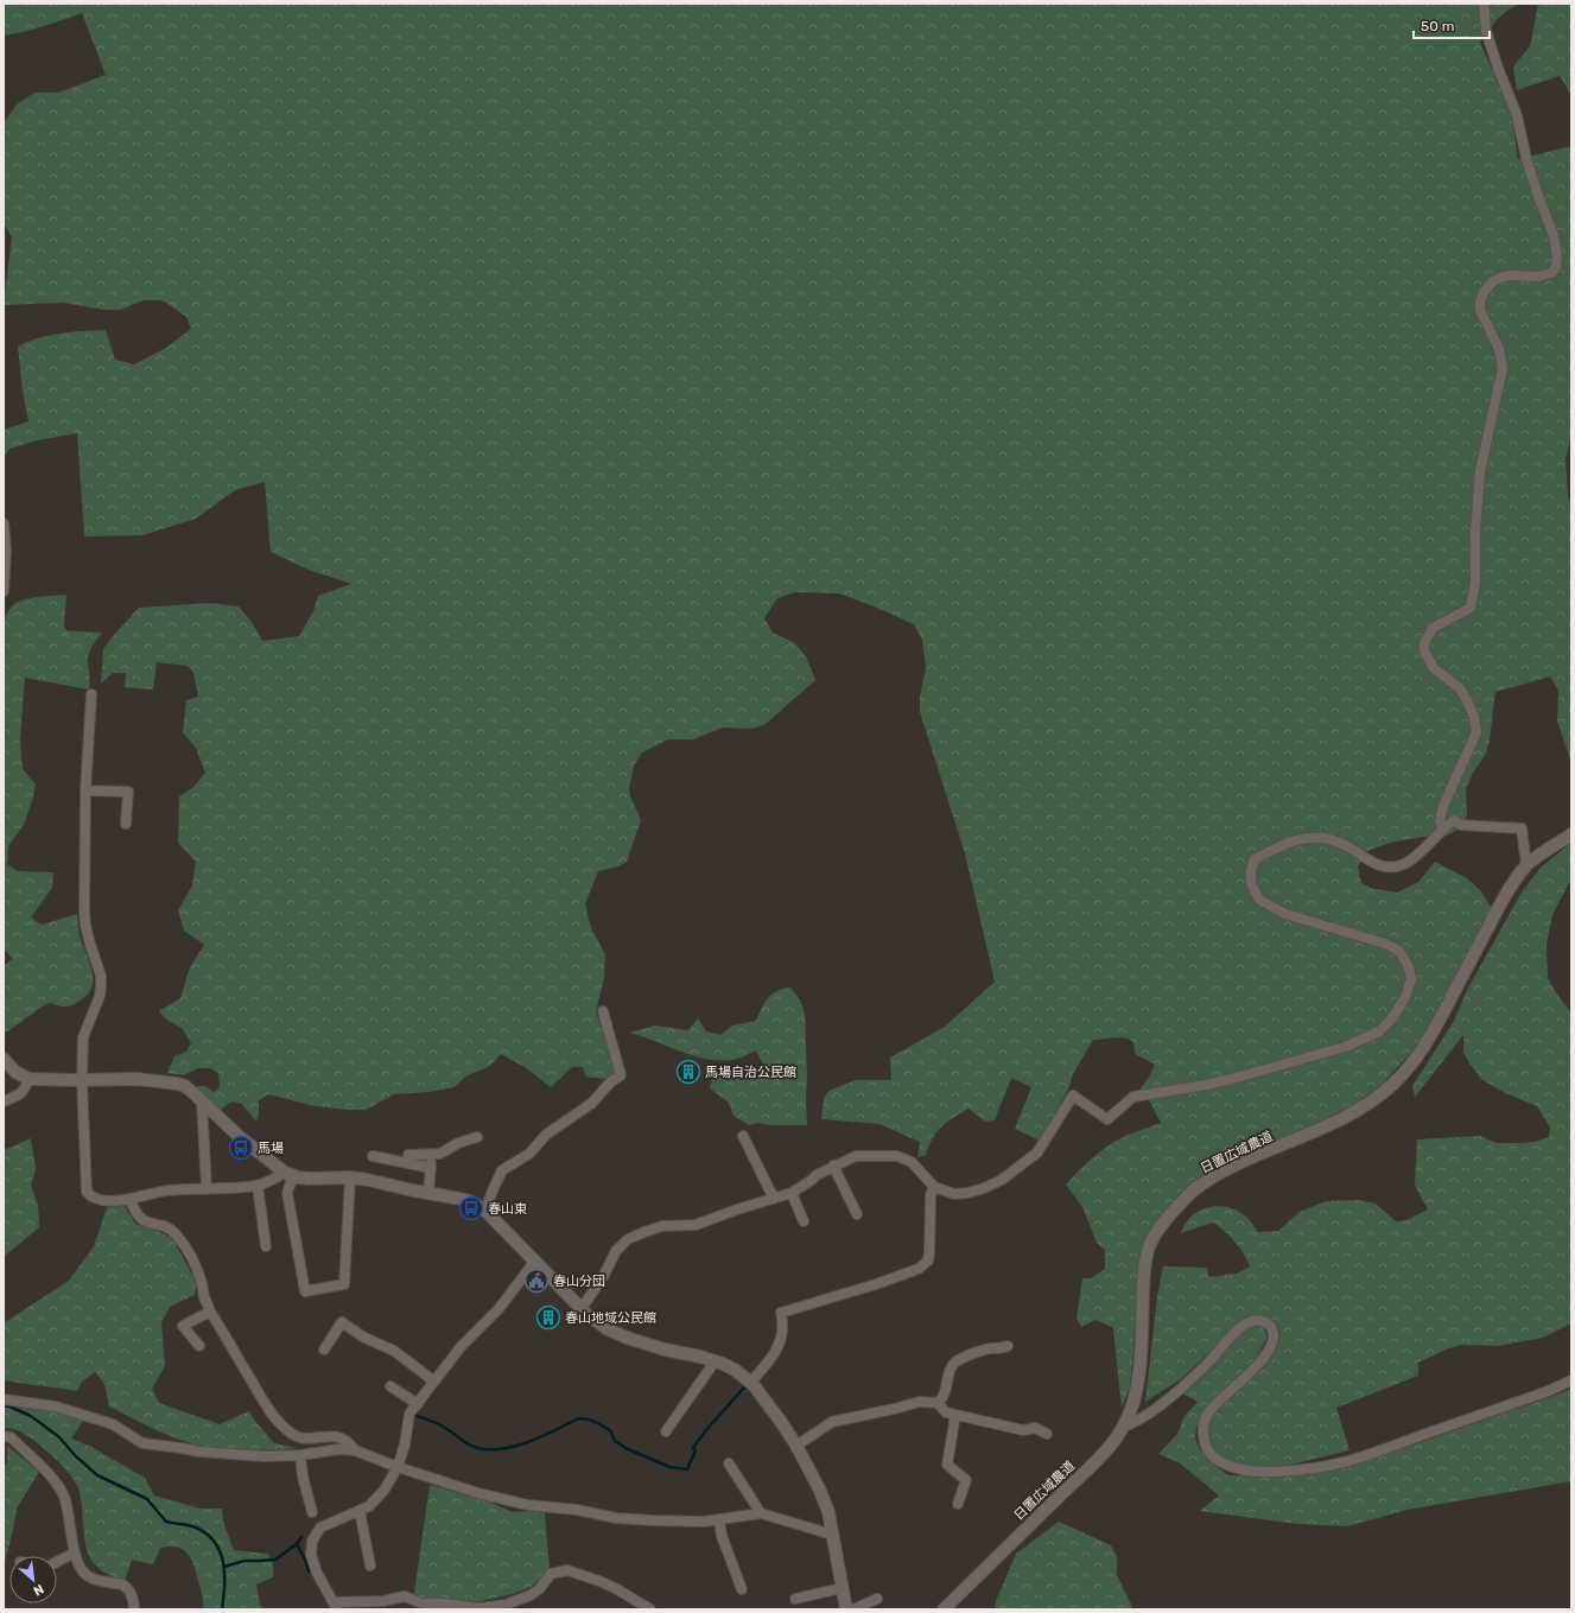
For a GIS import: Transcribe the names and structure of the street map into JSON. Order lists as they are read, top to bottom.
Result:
{
  "streets": {
    "street": ["日置広域農道"]
  },
  "places": {
    "building": ["馬場自治公民館", "春山地域公民館"],
    "bus stop": ["馬場", "春山東"],
    "public building": ["春山分団"]
  },
  "scale_bar": "50 m",
  "north": "bottom right"
}
